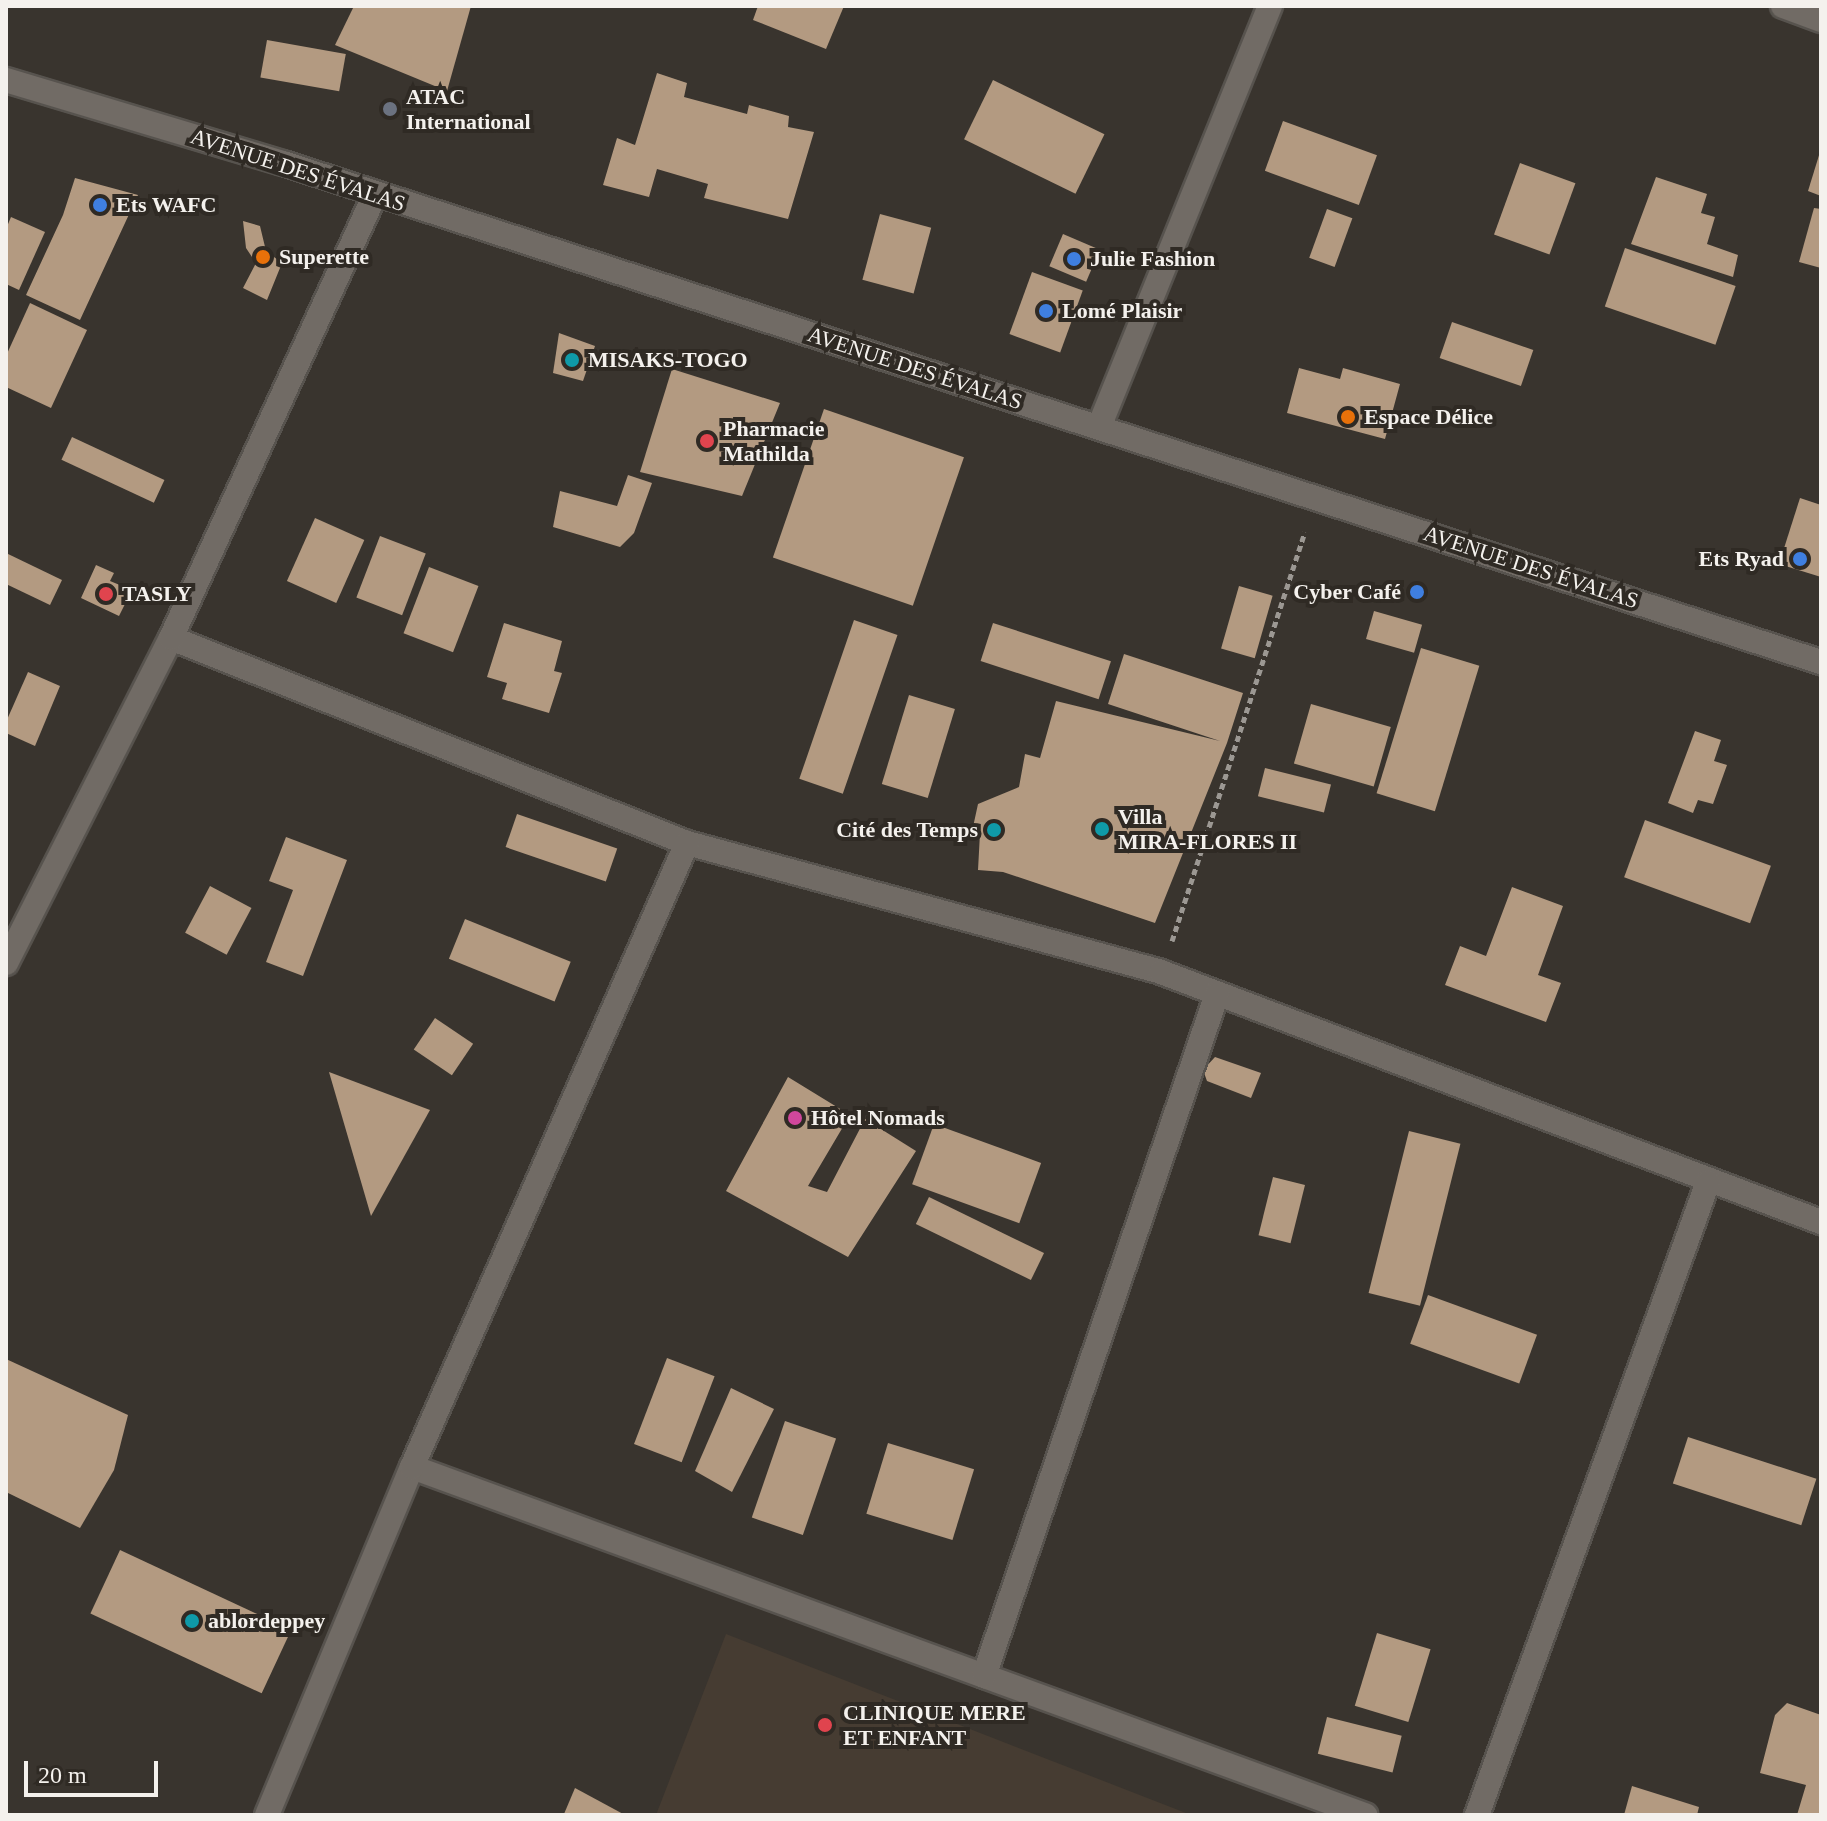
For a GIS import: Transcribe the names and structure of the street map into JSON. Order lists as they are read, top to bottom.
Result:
{
  "streets": {
    "street": ["AVENUE DES ÉVALAS"]
  },
  "places": [
    "ATAC International",
    "Ets WAFC",
    "Superette",
    "Julie Fashion",
    "Lomé Plaisir",
    "MISAKS-TOGO",
    "Espace Délice",
    "Pharmacie Mathilda",
    "Ets Ryad",
    "Cyber Café",
    "TASLY",
    "Villa MIRA-FLORES II",
    "Cité des Temps",
    "Hôtel Nomads",
    "ablordeppey",
    "CLINIQUE MERE ET ENFANT"
  ],
  "scale_bar": "20 m"
}
